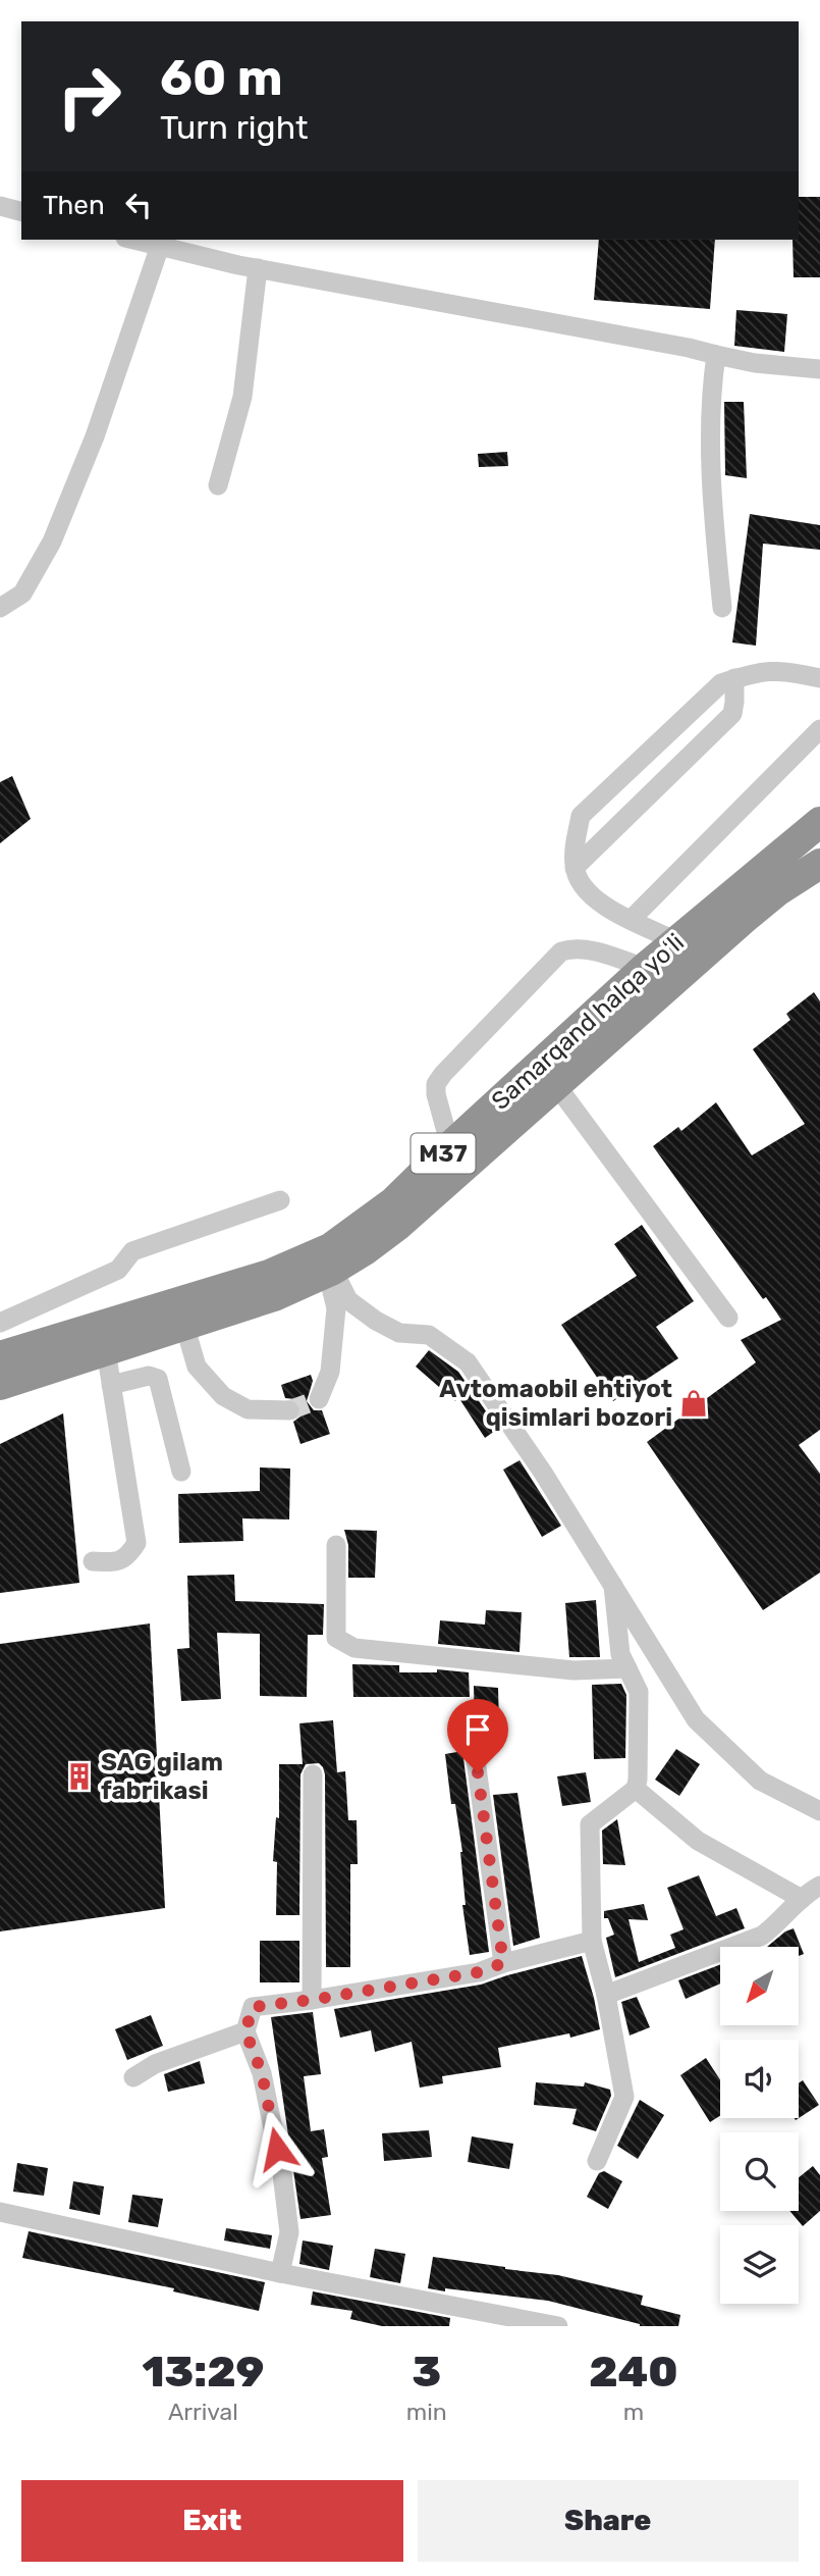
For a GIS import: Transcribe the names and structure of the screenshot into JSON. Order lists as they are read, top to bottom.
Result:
{
  "streets": {
    "highway": ["Samarqand halqa yoʻli", "M37"]
  },
  "places": {
    "shop": ["Avtomaobil ehtiyot qisimlari bozori"],
    "building": ["SAG gilam fabrikasi"]
  },
  "north": "bottom left",
  "page": {
    "turn": ["60 m", "Turn right"],
    "then": "Then",
    "eta": [
      "13:29",
      "Arrival",
      "3",
      "min",
      "240",
      "m"
    ],
    "buttons": ["Exit", "Share"]
  }
}
